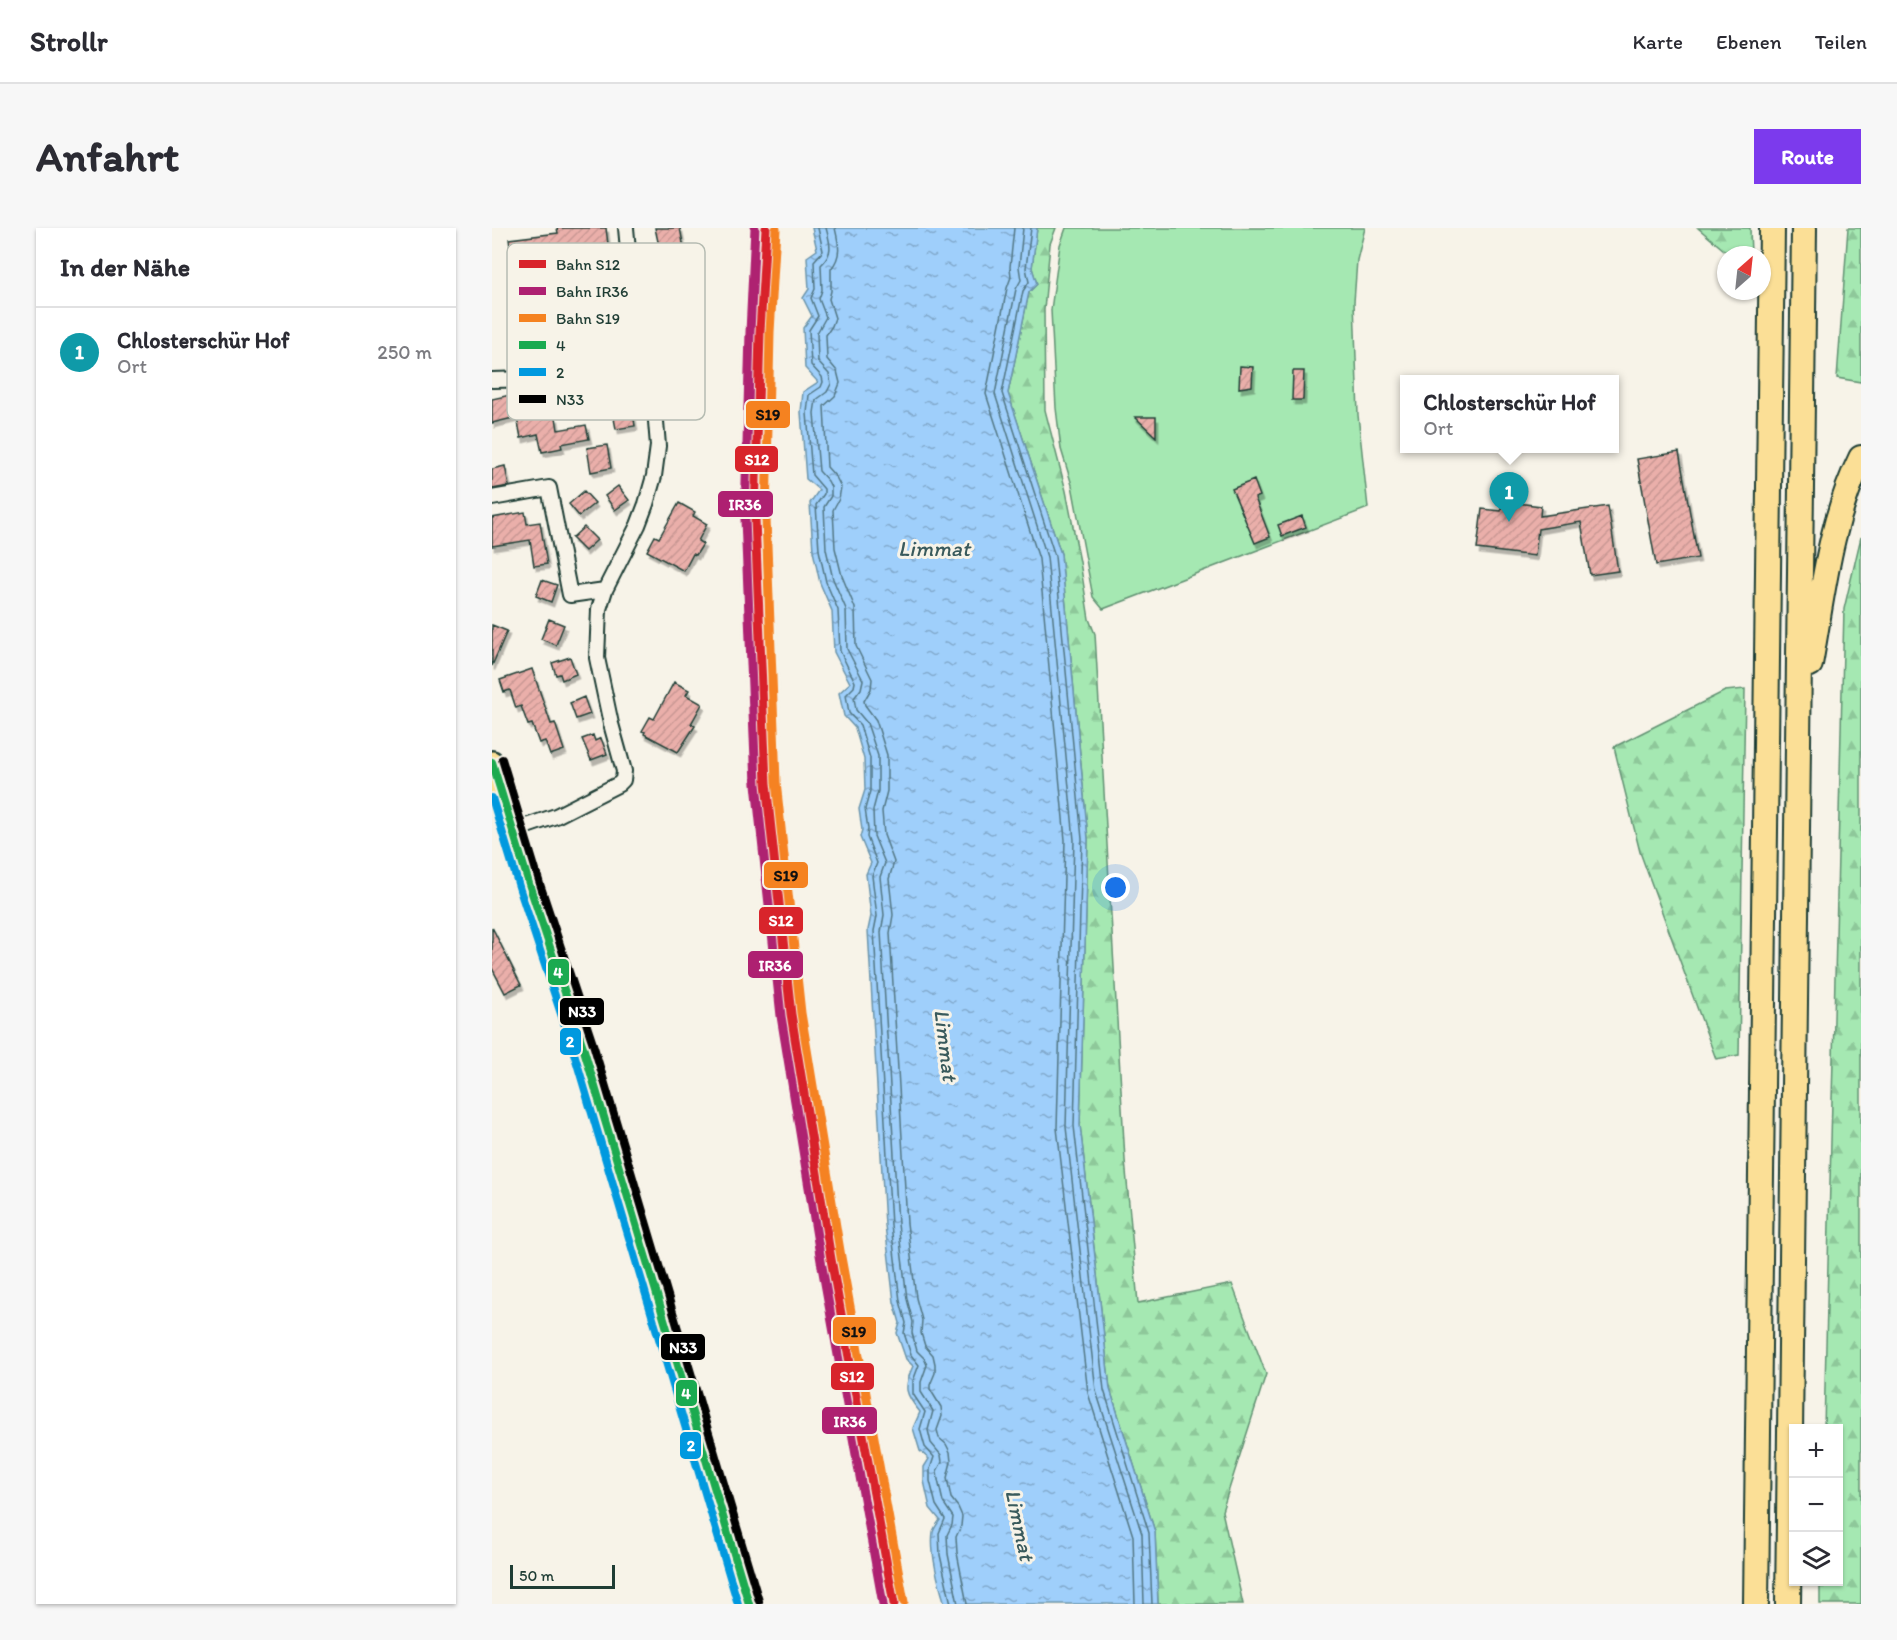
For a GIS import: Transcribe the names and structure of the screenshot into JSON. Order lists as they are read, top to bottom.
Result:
{
  "water": ["Limmat"],
  "lines": [
    "rail line S12",
    "rail line IR36",
    "rail line S19",
    "transit line N33",
    "transit line 4",
    "transit line 2"
  ],
  "legend": [
    "Bahn S12",
    "Bahn IR36",
    "Bahn S19",
    "4",
    "2",
    "N33"
  ],
  "scale_bar": "50 m",
  "north": "top right",
  "page": {
    "header": "Strollr",
    "nav": ["Karte", "Ebenen", "Teilen"],
    "buttons": "Route",
    "title": "Anfahrt",
    "heading": "In der Nähe",
    "list": [
      {
        "mark": "1",
        "name": "Chlosterschür Hof",
        "note": "Ort",
        "value": "250 m"
      }
    ],
    "popup": ["Chlosterschür Hof", "Ort"],
    "pins": "1",
    "map_buttons": ["+", "−"],
    "scale": "50 m"
  }
}
